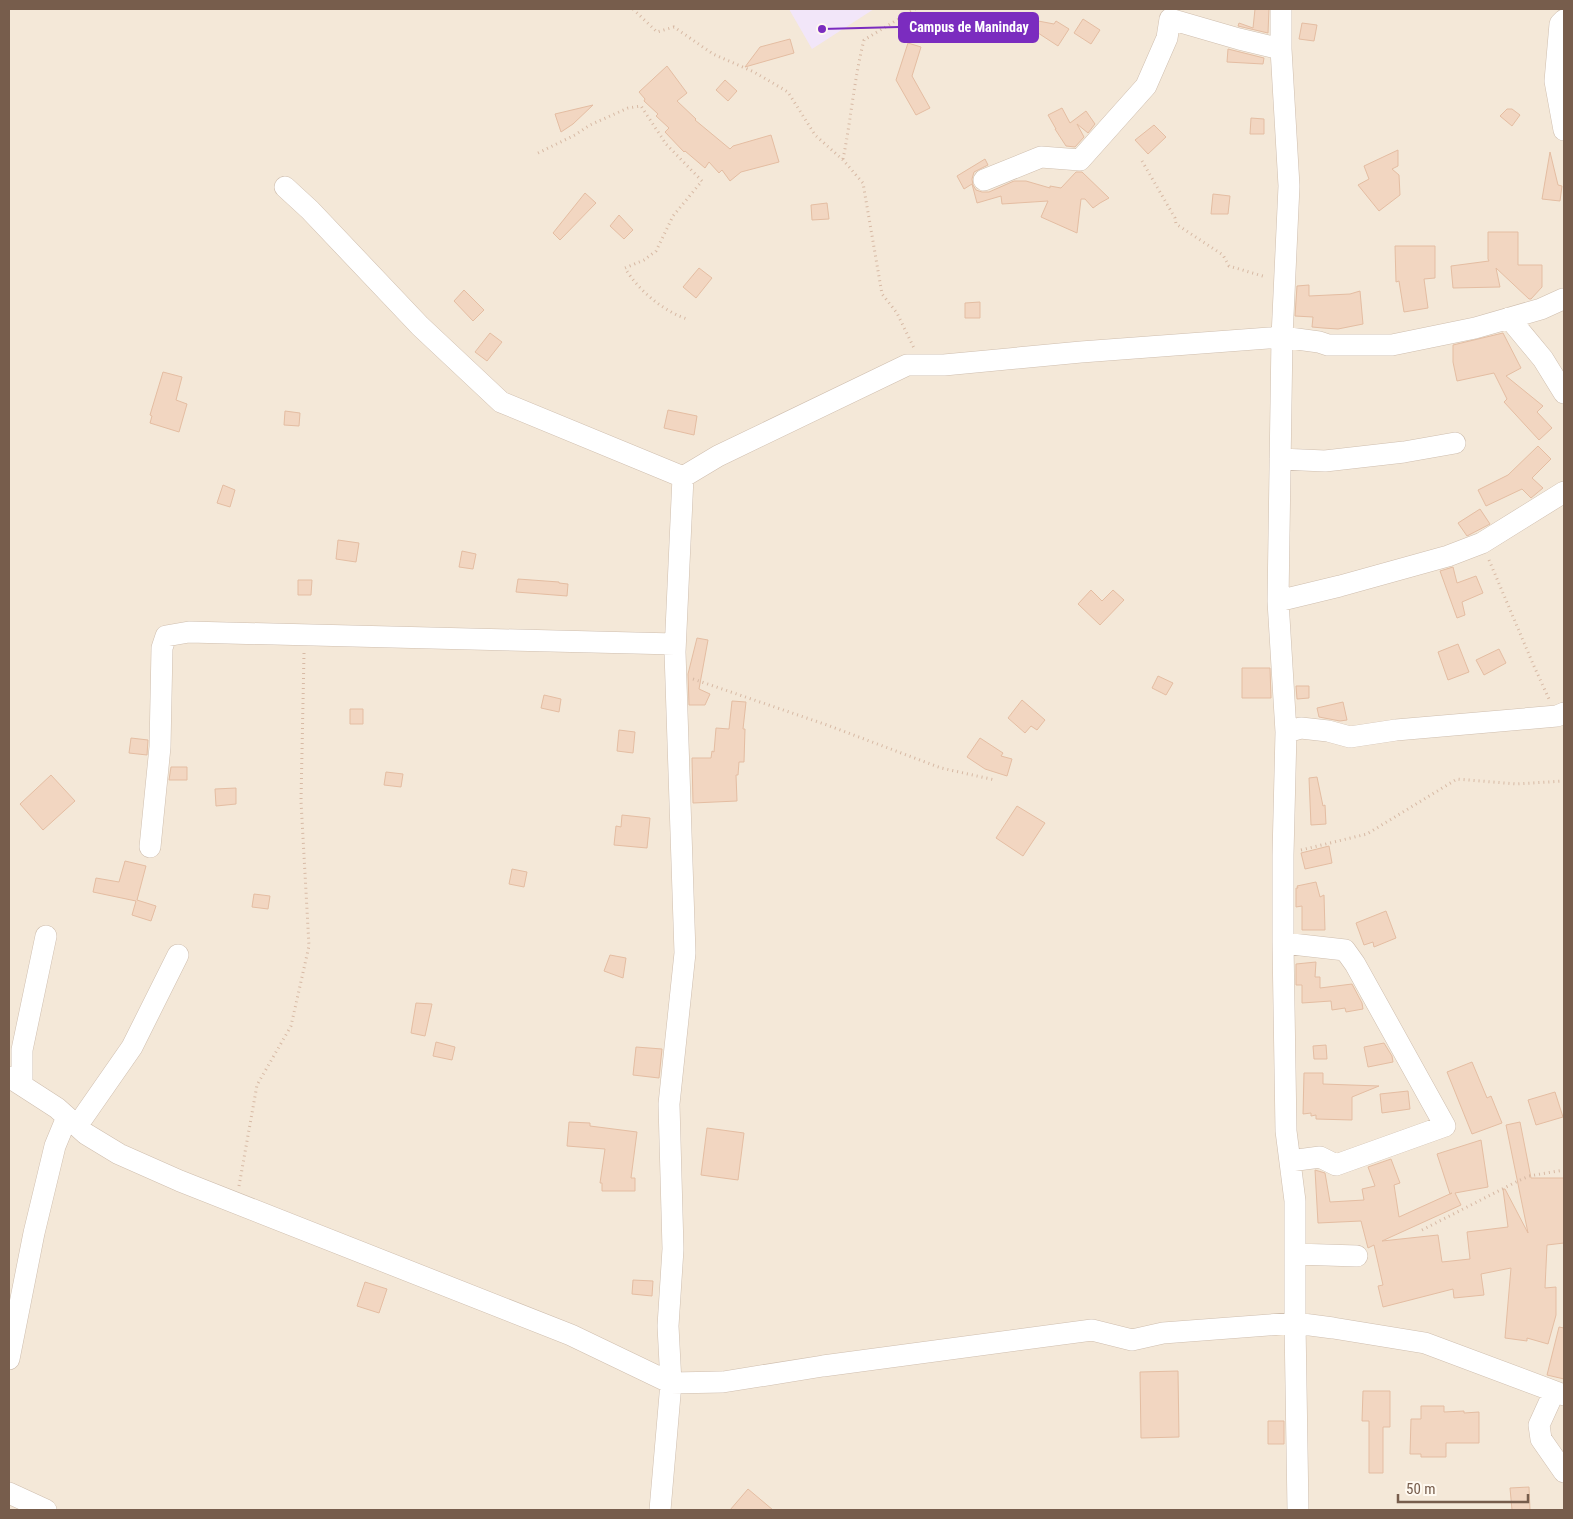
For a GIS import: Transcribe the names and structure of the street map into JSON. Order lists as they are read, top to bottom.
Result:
{
  "places": ["Campus de Maninday"],
  "scale_bar": "50 m"
}
